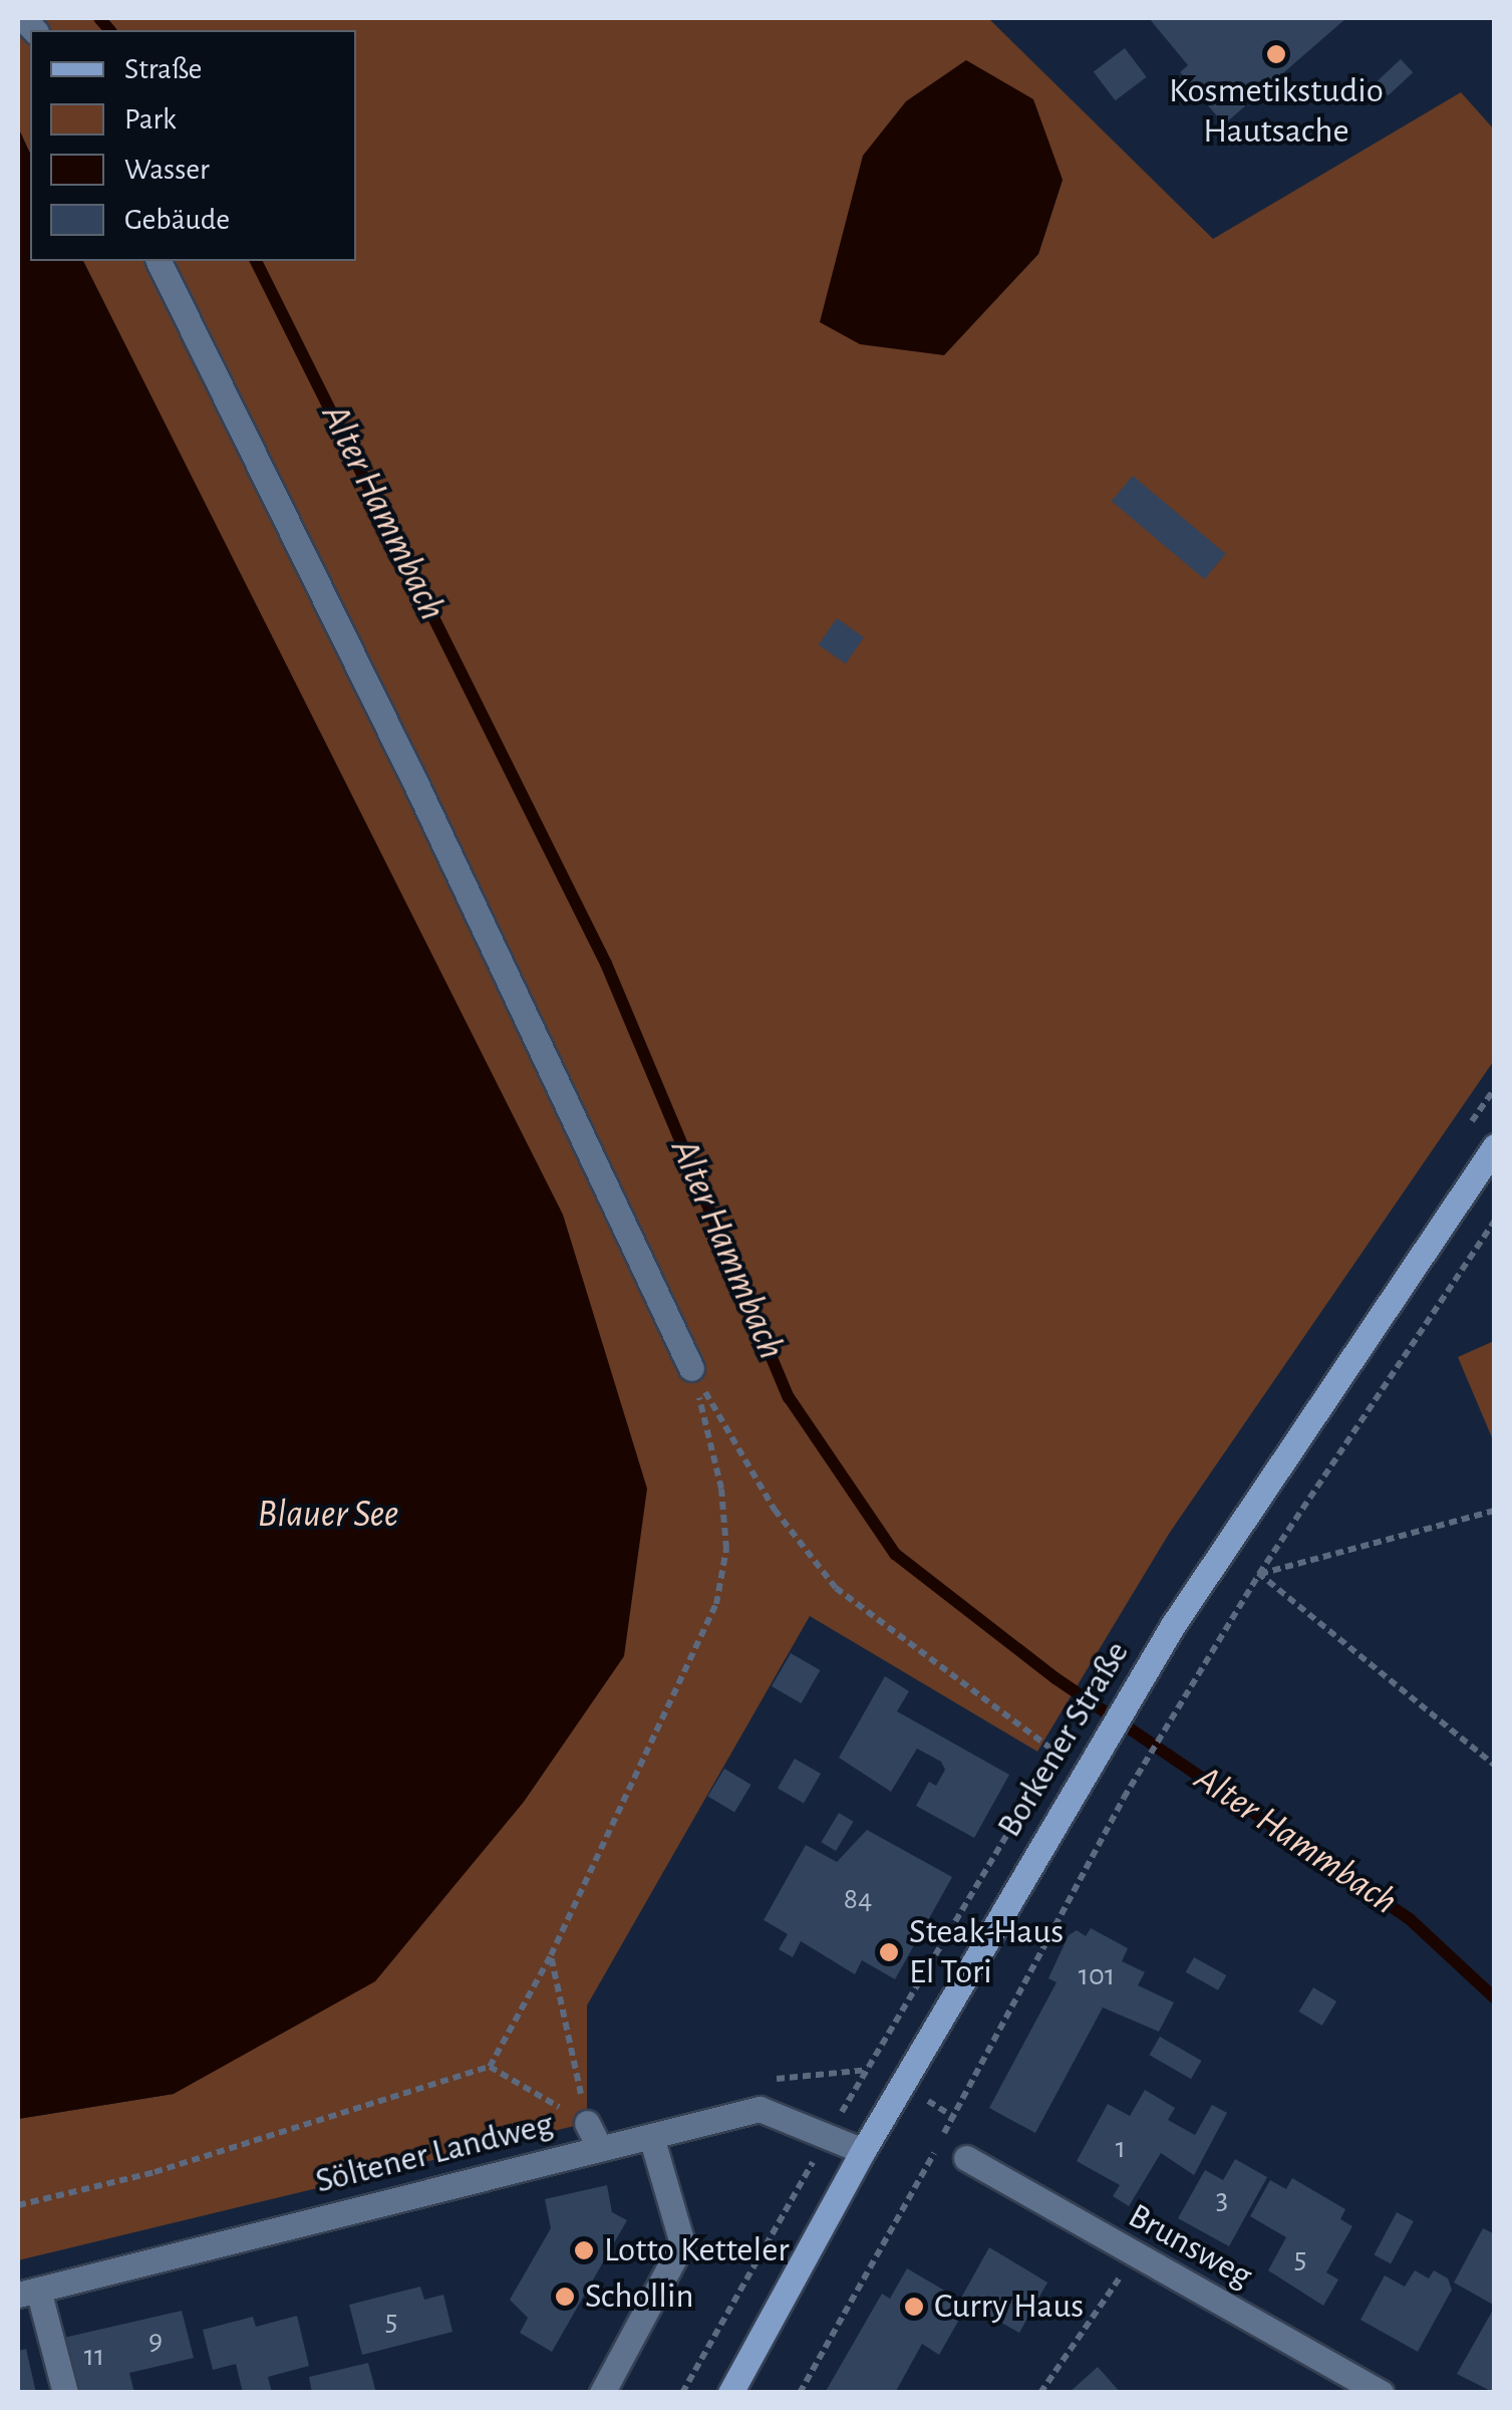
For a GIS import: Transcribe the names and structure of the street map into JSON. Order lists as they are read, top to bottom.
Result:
{
  "streets": {
    "main road": ["Borkener Straße"],
    "street": ["Söltener Landweg", "Brunsweg"]
  },
  "crossings": [
    ["Borkener Straße", "Söltener Landweg"]
  ],
  "water": ["Alter Hammbach", "Blauer See"],
  "places": [
    "Kosmetikstudio Hautsache",
    "Steak-Haus El Tori",
    "Lotto Ketteler",
    "Schollin",
    "Curry Haus"
  ],
  "house_numbers": [
    "84",
    "101",
    "1",
    "3",
    "5",
    "5",
    "9",
    "11"
  ],
  "legend": [
    "Straße",
    "Park",
    "Wasser",
    "Gebäude"
  ]
}
